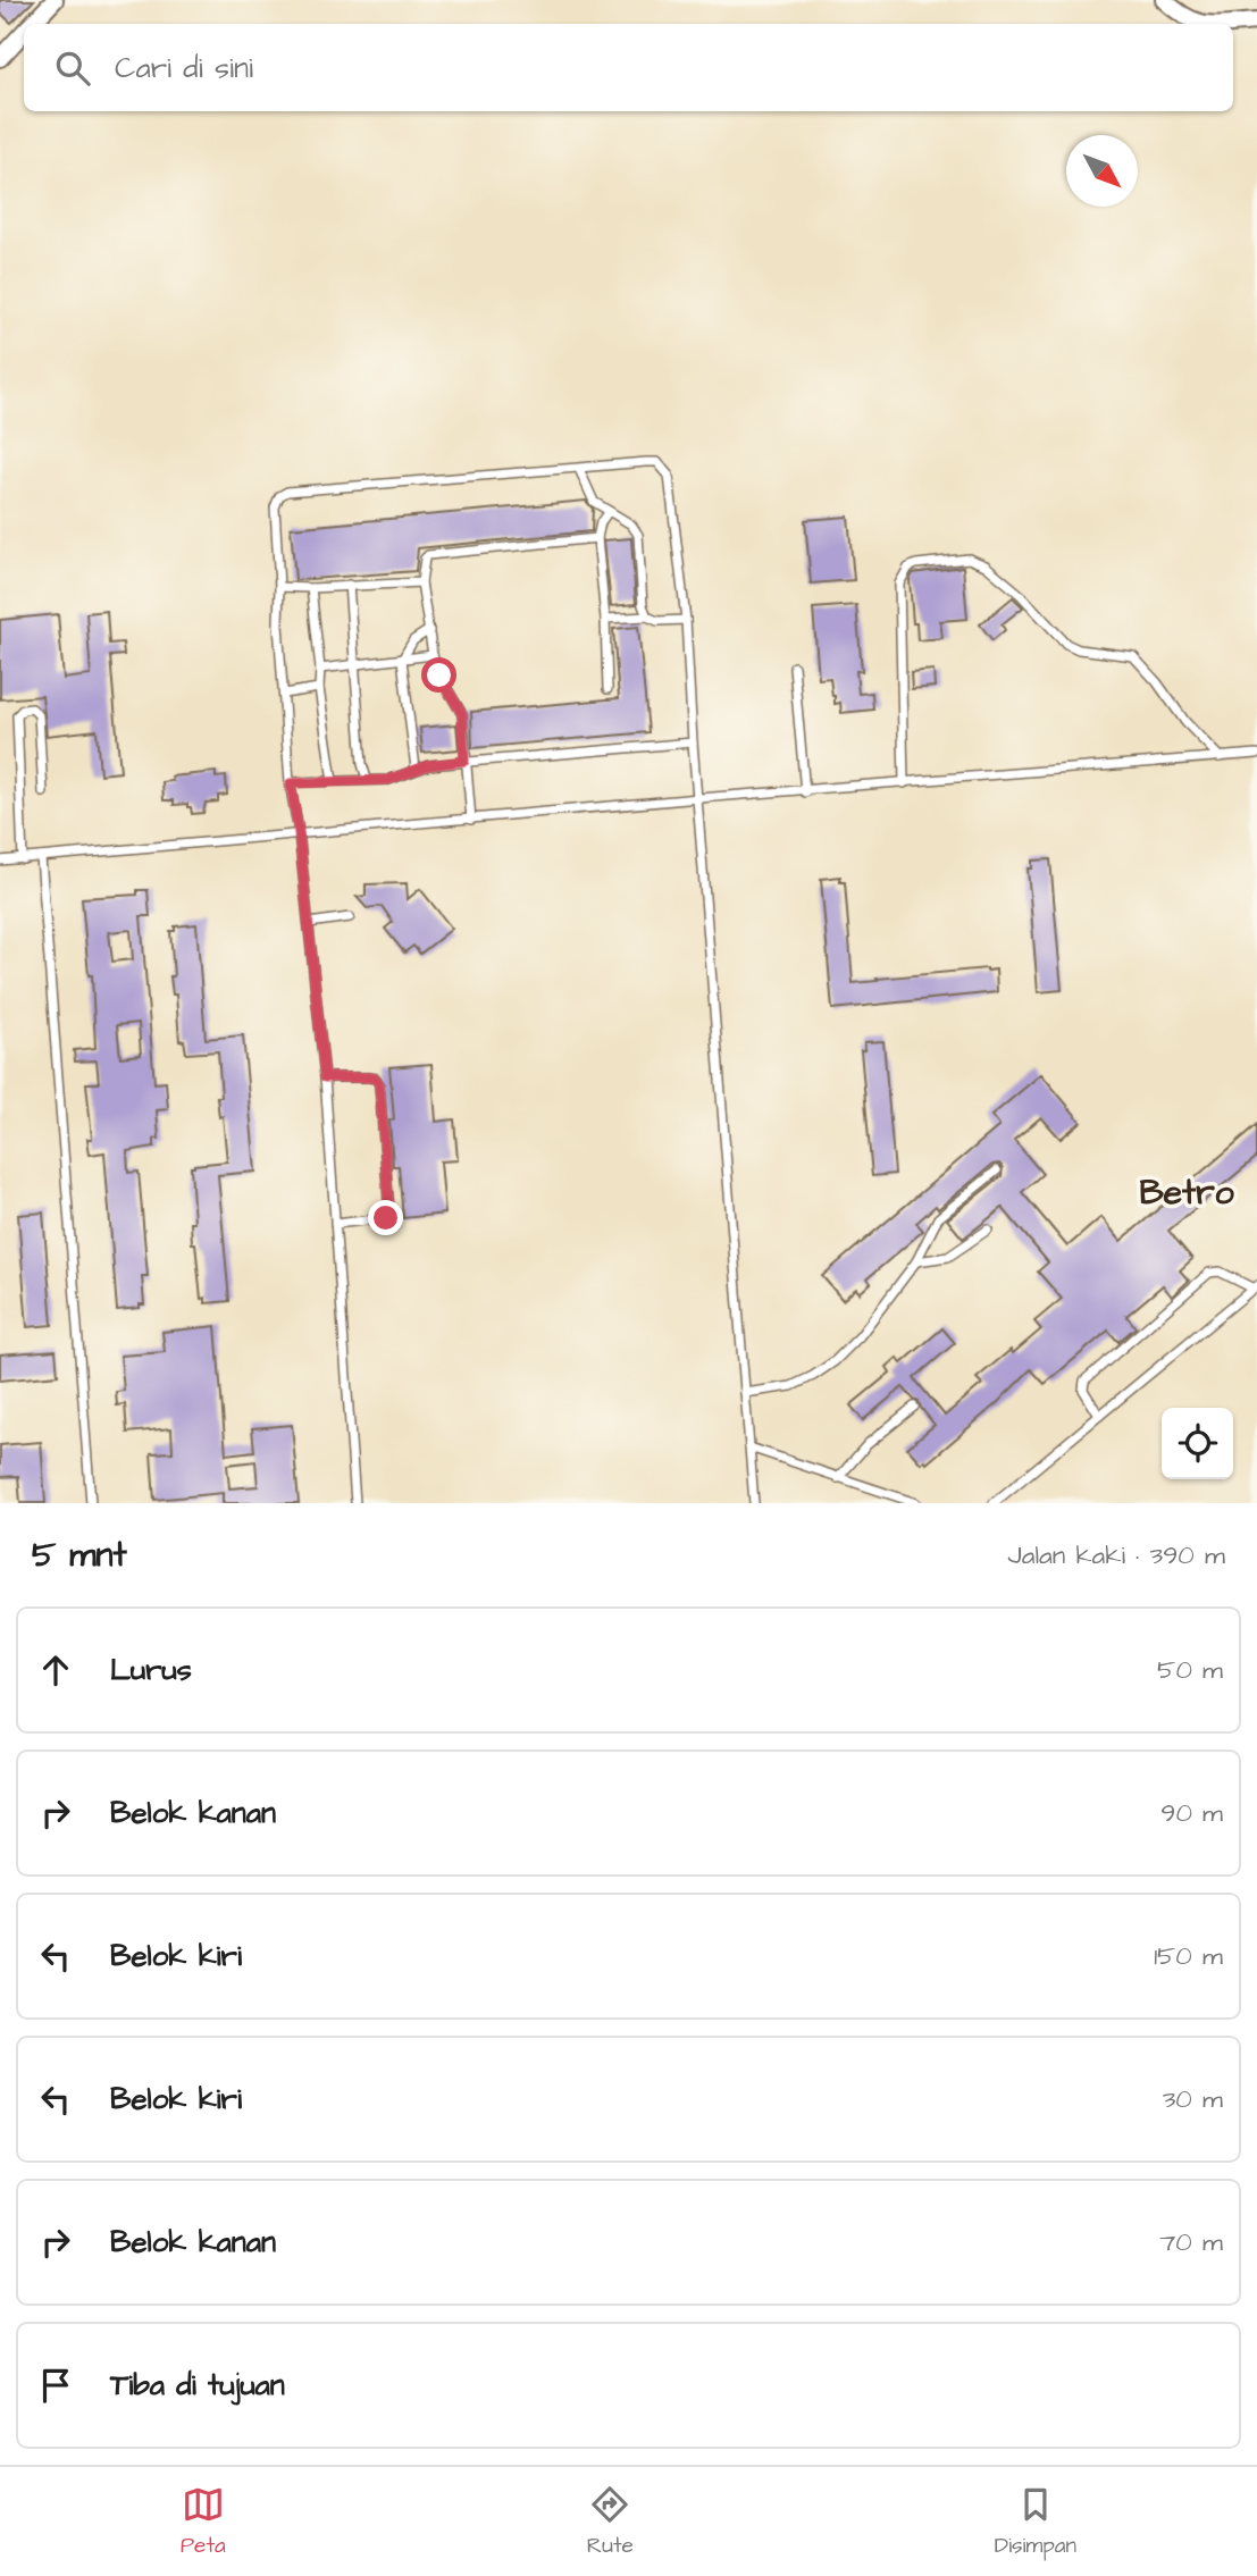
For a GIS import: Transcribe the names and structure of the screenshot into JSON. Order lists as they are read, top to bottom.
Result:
{
  "districts": ["Betro"],
  "north": "bottom right",
  "page": {
    "search": "Cari di sini",
    "heading": ["5 mnt", "Jalan kaki · 390 m"],
    "list": [
      ["Lurus", "50 m"],
      ["Belok kanan", "90 m"],
      ["Belok kiri", "150 m"],
      ["Belok kiri", "30 m"],
      ["Belok kanan", "70 m"],
      "Tiba di tujuan"
    ],
    "nav": ["Peta", "Rute", "Disimpan"]
  }
}
